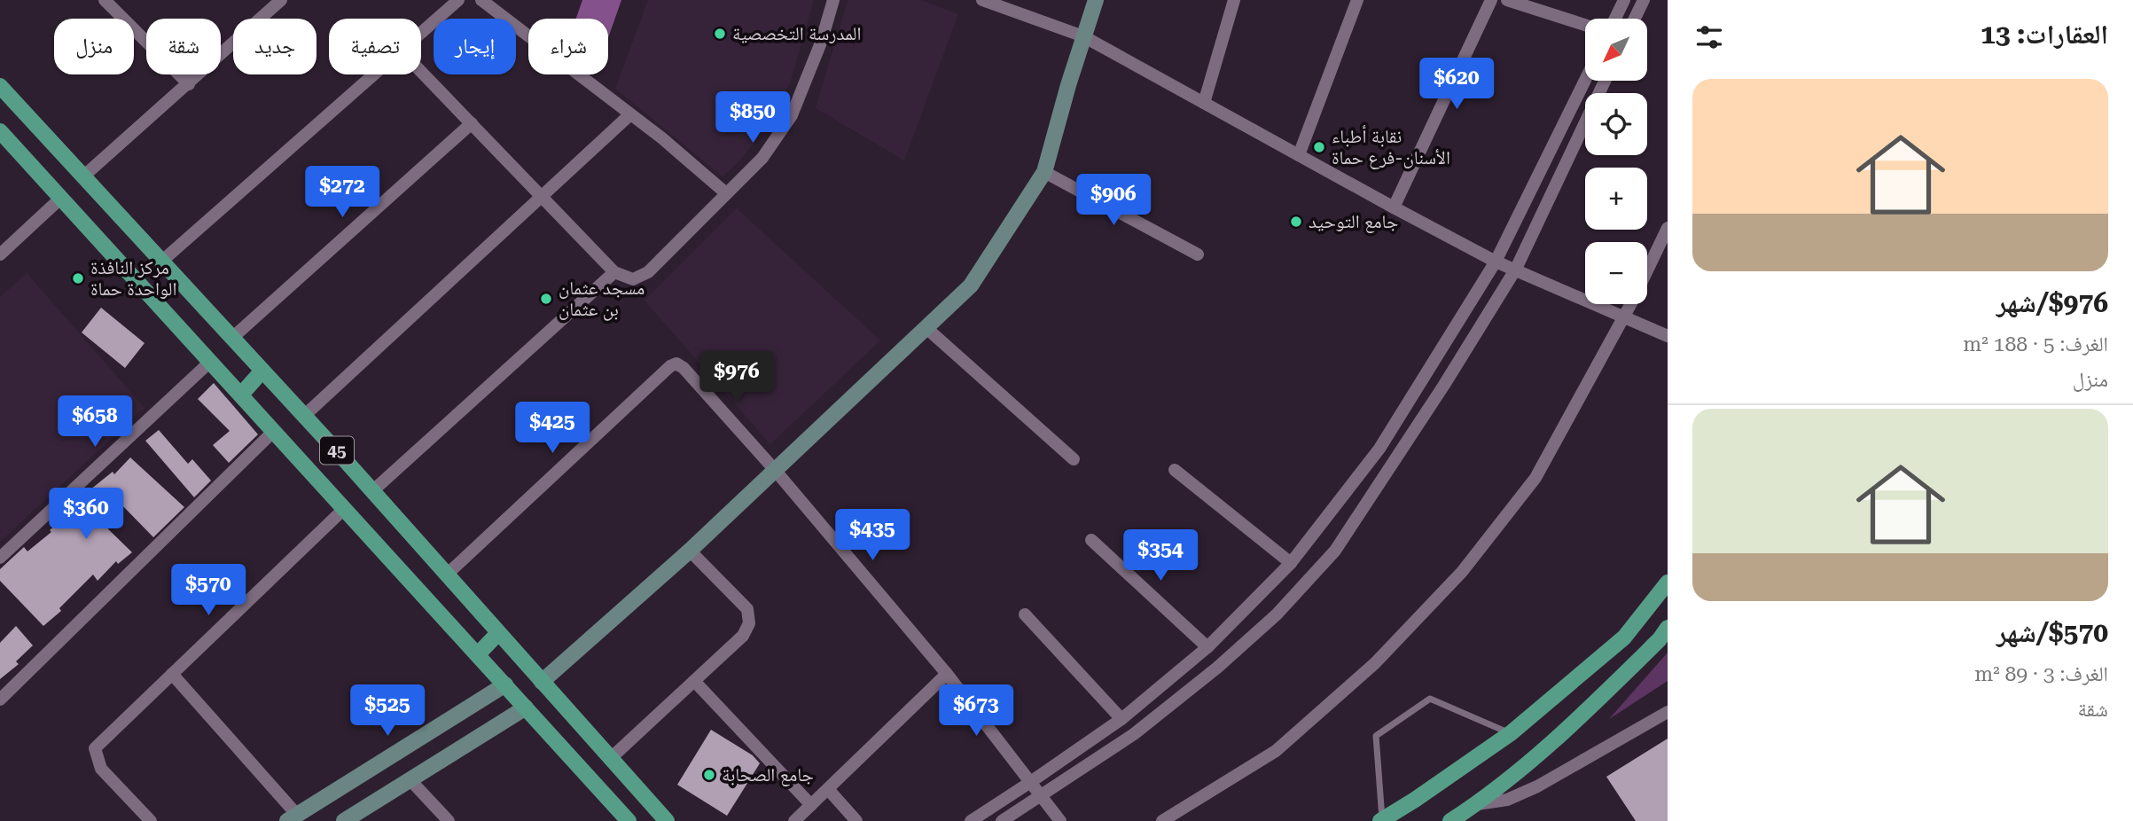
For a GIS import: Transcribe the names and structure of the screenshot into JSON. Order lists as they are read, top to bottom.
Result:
{
  "streets": {
    "main road": ["45"]
  },
  "places": [
    "المدرسة التخصصية",
    "نقابة أطباء الأسنان-فرع حماة",
    "جامع التوحيد",
    "مركز النافذة الواحدة حماة",
    "مسجد عثمان بن عثمان",
    "جامع الصحابة"
  ],
  "north": "bottom left",
  "page": {
    "heading": "العقارات: 13",
    "map_buttons": ["+", "−"],
    "chip": [
      "شراء",
      "إيجار",
      "تصفية",
      "جديد",
      "شقة",
      "منزل"
    ],
    "price": [
      "$620",
      "$850",
      "$272",
      "$906",
      "$976",
      "$658",
      "$425",
      "$360",
      "$435",
      "$354",
      "$570",
      "$525",
      "$673"
    ],
    "list": [
      {
        "name": "$976/شهر",
        "note": "الغرف: 5 · 188 m² · منزل"
      },
      {
        "name": "$570/شهر",
        "note": "الغرف: 3 · 89 m² · شقة"
      }
    ]
  }
}
